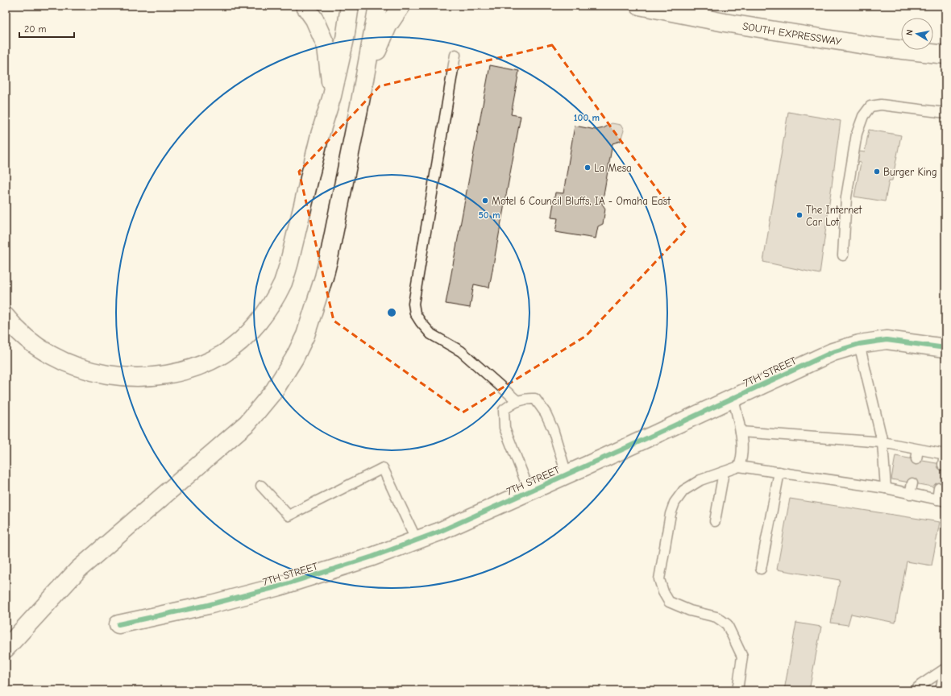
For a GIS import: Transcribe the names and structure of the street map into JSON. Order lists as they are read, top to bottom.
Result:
{
  "streets": {
    "main road": ["SOUTH EXPRESSWAY", "7TH STREET"]
  },
  "places": [
    "La Mesa",
    "Burger King",
    "Motel 6 Council Bluffs, IA - Omaha East",
    "The Internet Car Lot"
  ],
  "scale_bar": "20 m",
  "north": "left",
  "rings": ["100 m", "50 m"]
}
